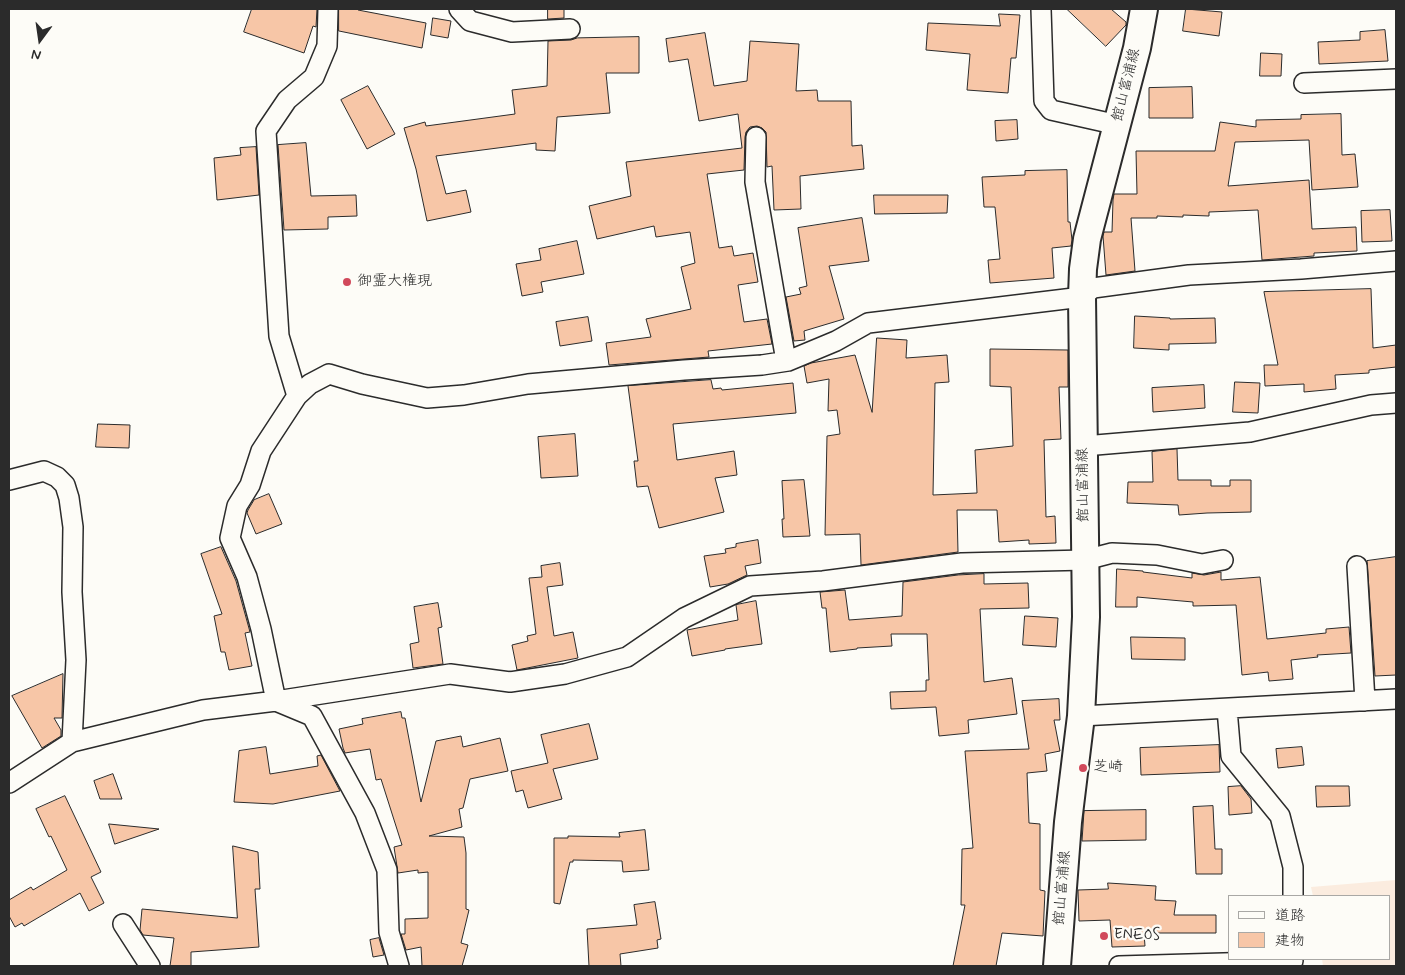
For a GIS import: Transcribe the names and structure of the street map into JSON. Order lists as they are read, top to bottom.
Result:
{
  "streets": {
    "main road": ["館山富浦線"]
  },
  "places": ["御霊大権現", "芝崎", "ENEOS"],
  "legend": ["道路", "建物"],
  "north": "bottom"
}
